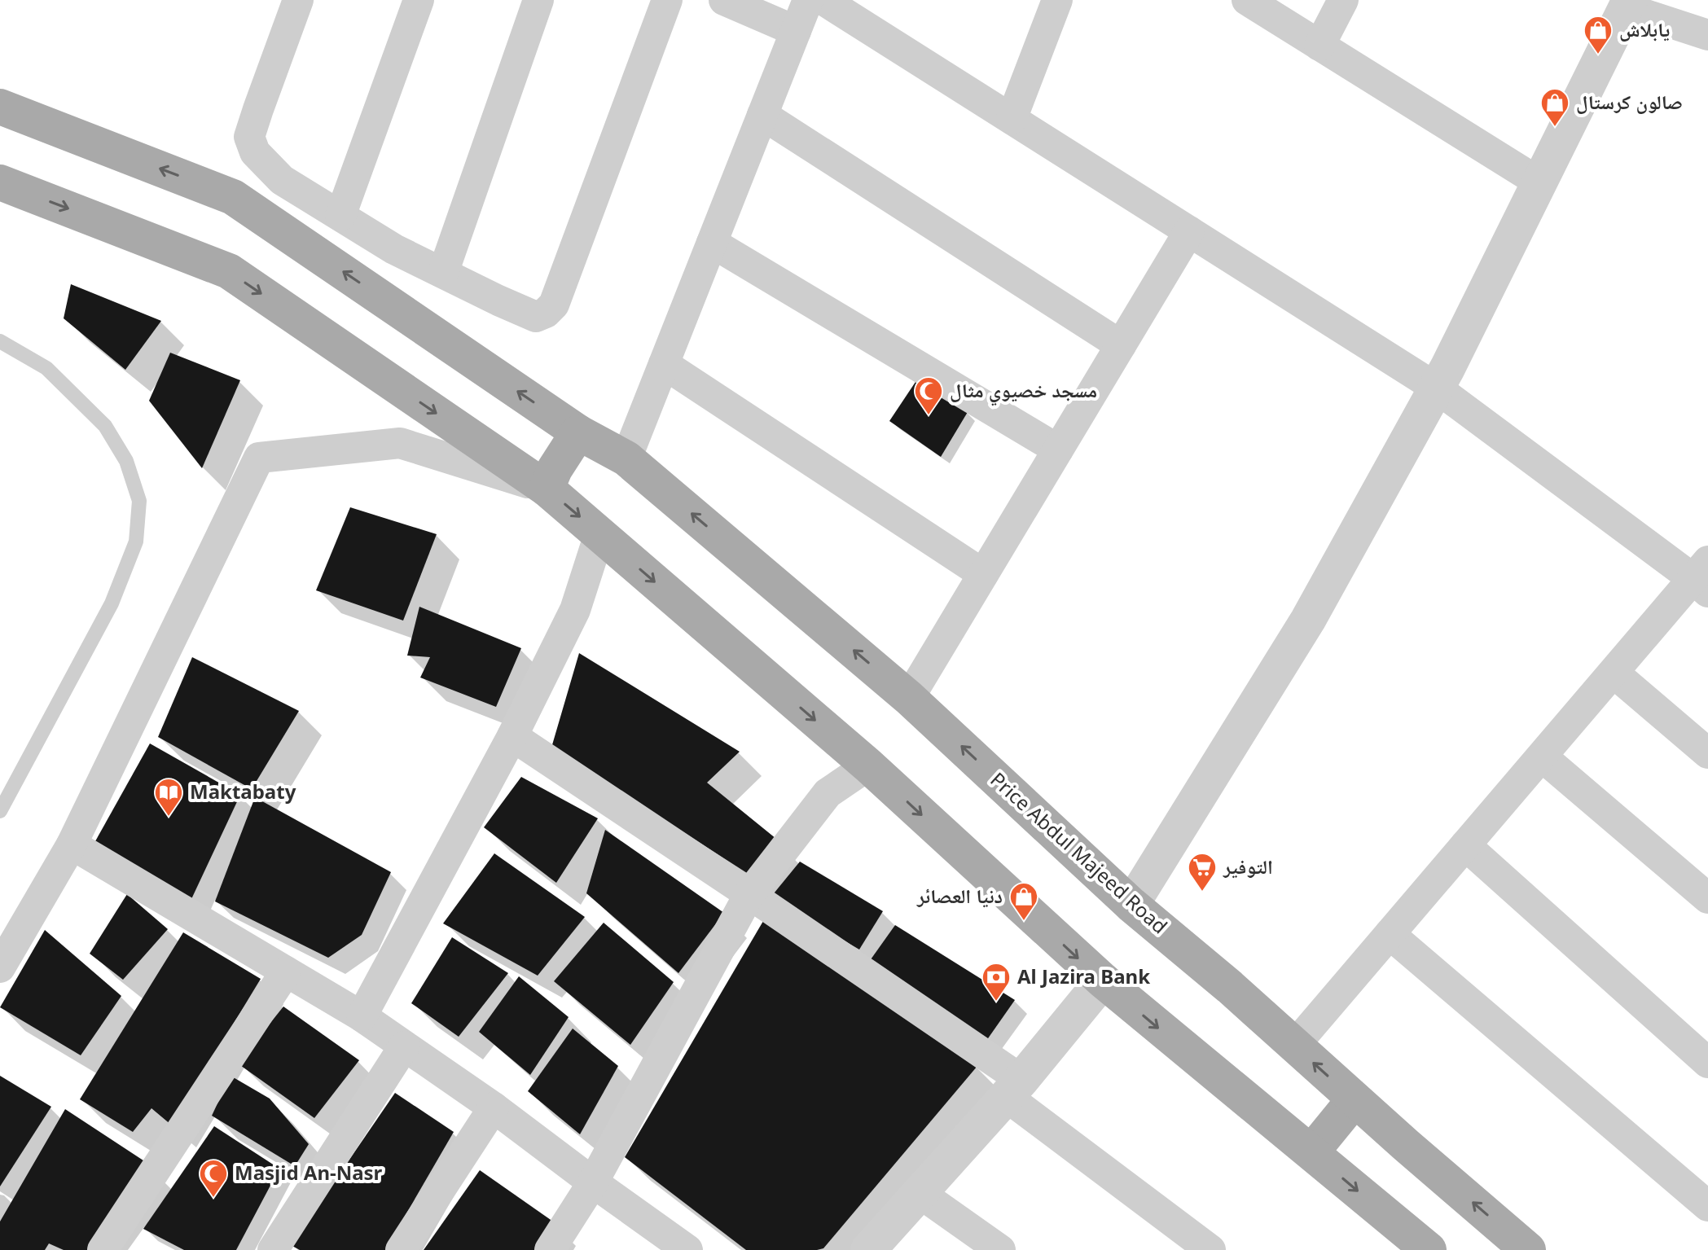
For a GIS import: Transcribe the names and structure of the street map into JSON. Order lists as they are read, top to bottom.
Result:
{
  "streets": {
    "main road": ["Price Abdul Majeed Road"]
  },
  "places": {
    "shop": ["يابلاش", "صالون كرستال", "دنيا العصائر"],
    "mosque": ["مسجد خصيوي مثال", "Masjid An-Nasr"],
    "library": ["Maktabaty"],
    "supermarket": ["التوفير"],
    "bank": ["Al Jazira Bank"]
  }
}
